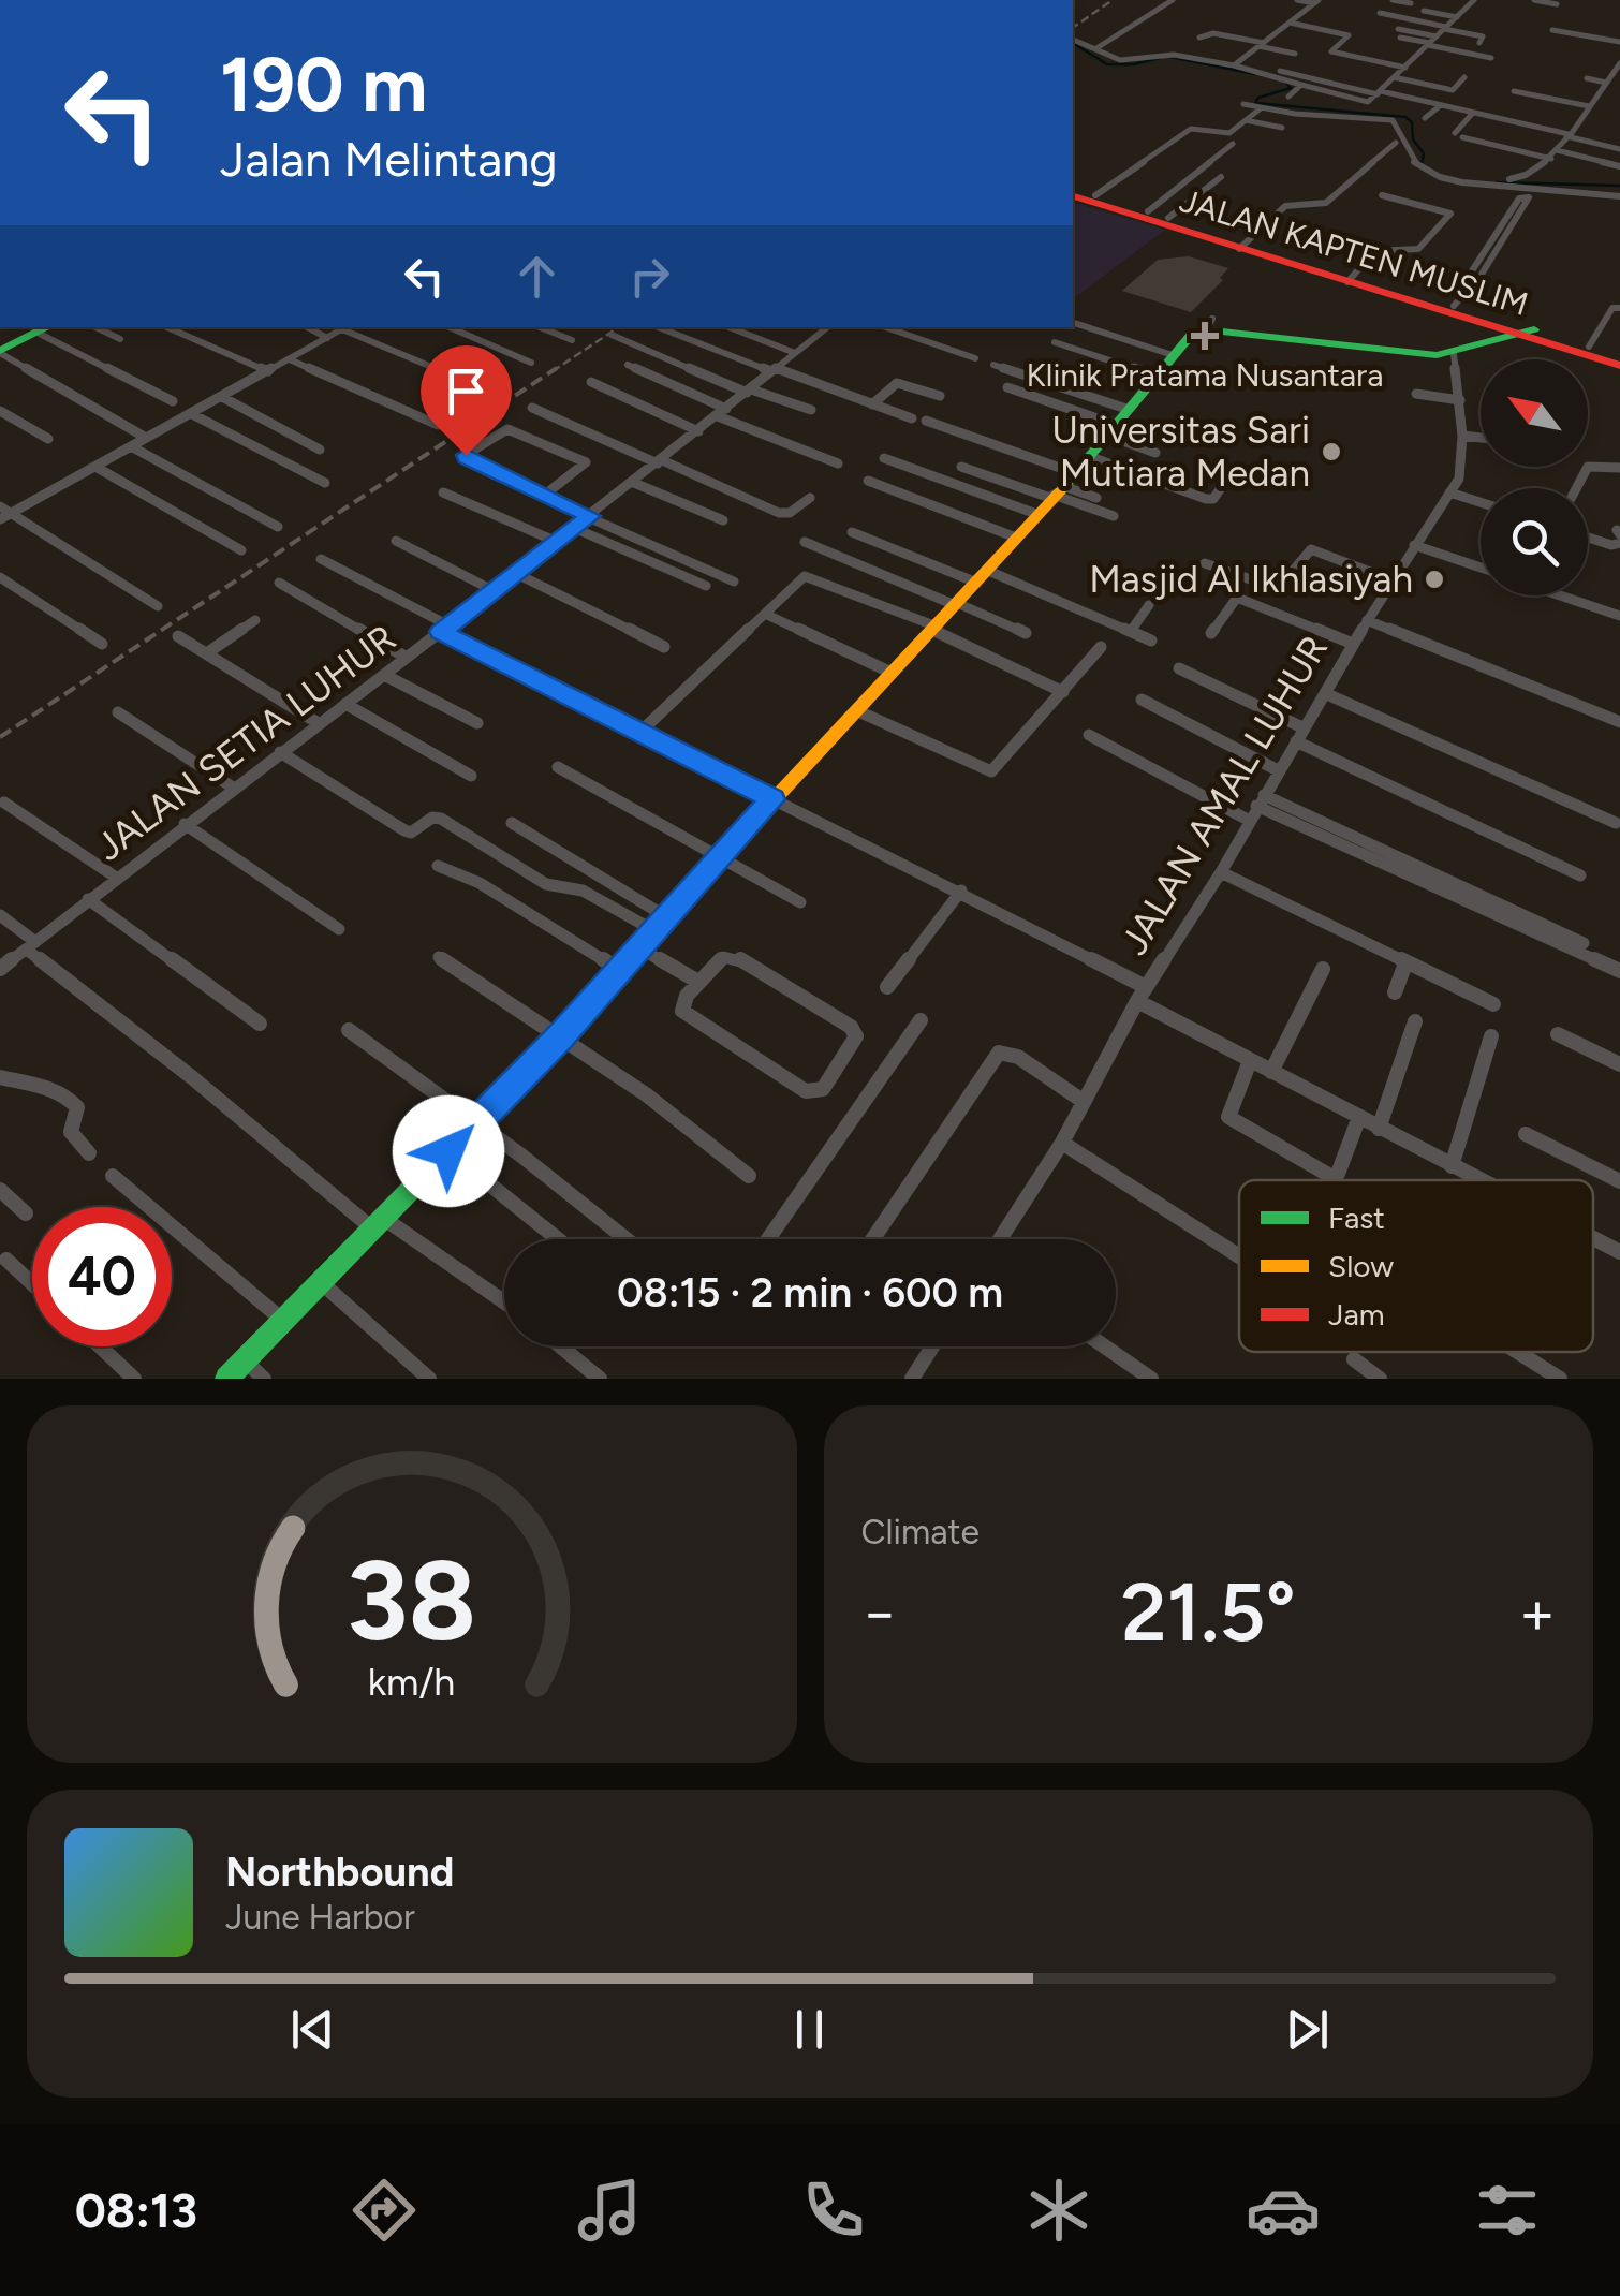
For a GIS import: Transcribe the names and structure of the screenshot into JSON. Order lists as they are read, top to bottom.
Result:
{
  "streets": {
    "street": ["JALAN KAPTEN MUSLIM", "JALAN SETIA LUHUR", "JALAN AMAL LUHUR"]
  },
  "places": {
    "health": ["Klinik Pratama Nusantara"],
    "other": ["Universitas Sari Mutiara Medan", "Masjid Al Ikhlasiyah"]
  },
  "legend": ["Fast", "Slow", "Jam"],
  "north": "top left",
  "page": {
    "turn": ["190 m", "Jalan Melintang"],
    "limit": "40",
    "trip": "08:15 · 2 min · 600 m",
    "tile": "Climate",
    "heat": ["−", "21.5°", "+"],
    "song": ["Northbound", "June Harbor"],
    "tabs": "08:13",
    "gauge": ["38", "km/h"]
  }
}
